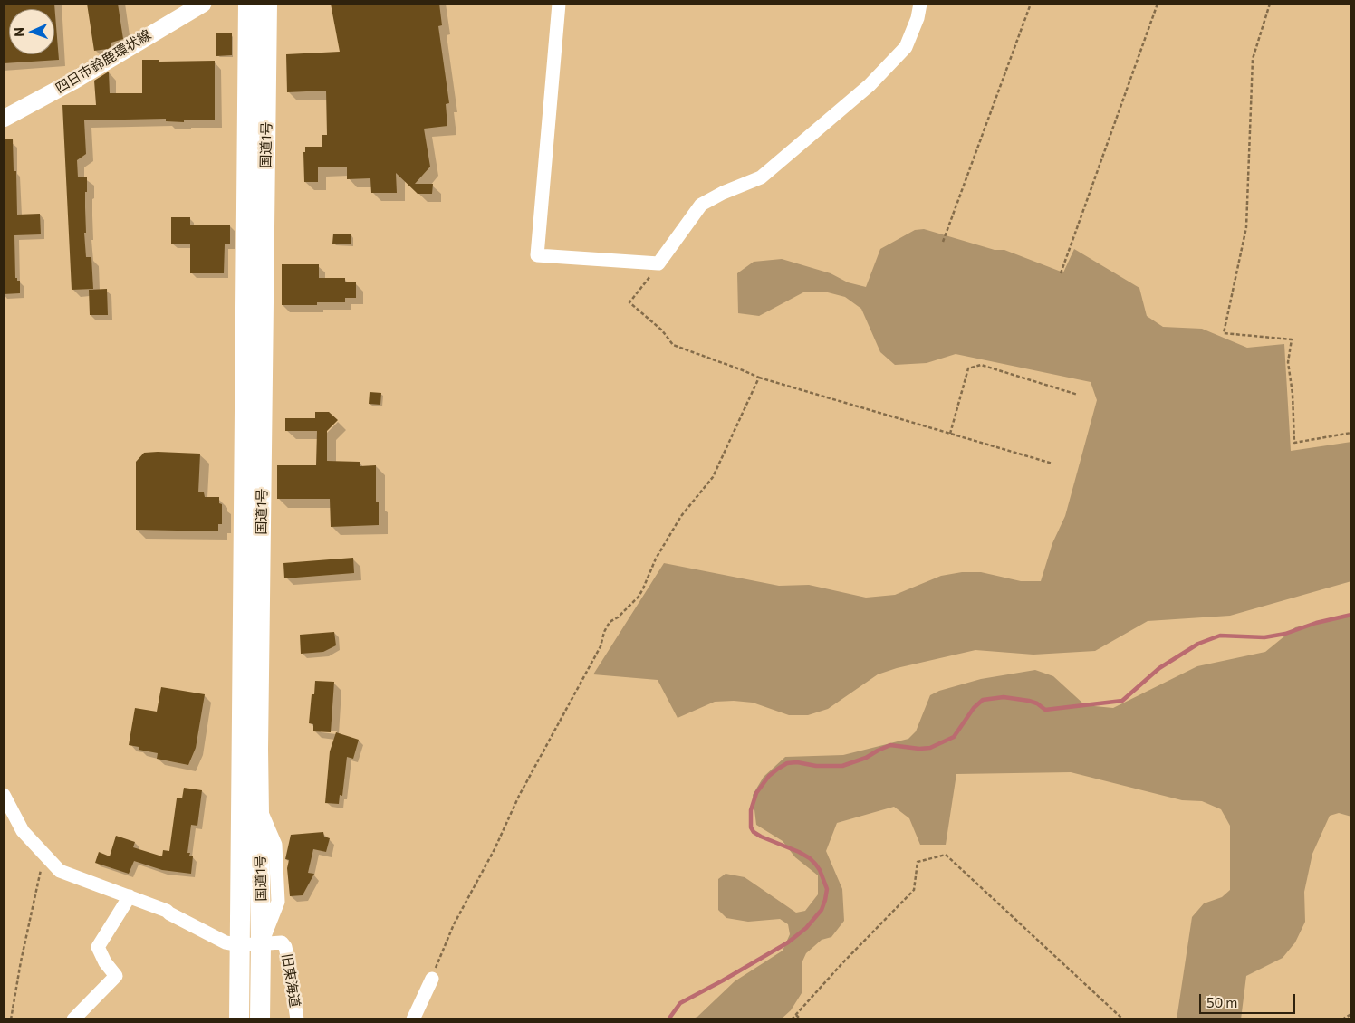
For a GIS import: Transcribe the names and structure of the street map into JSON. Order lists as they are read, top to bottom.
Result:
{
  "streets": {
    "highway": ["国道1号"],
    "main road": ["四日市鈴鹿環状線"],
    "street": ["旧東海道"]
  },
  "crossings": [
    ["国道1号", "旧東海道"]
  ],
  "scale_bar": "50 m",
  "north": "left"
}
